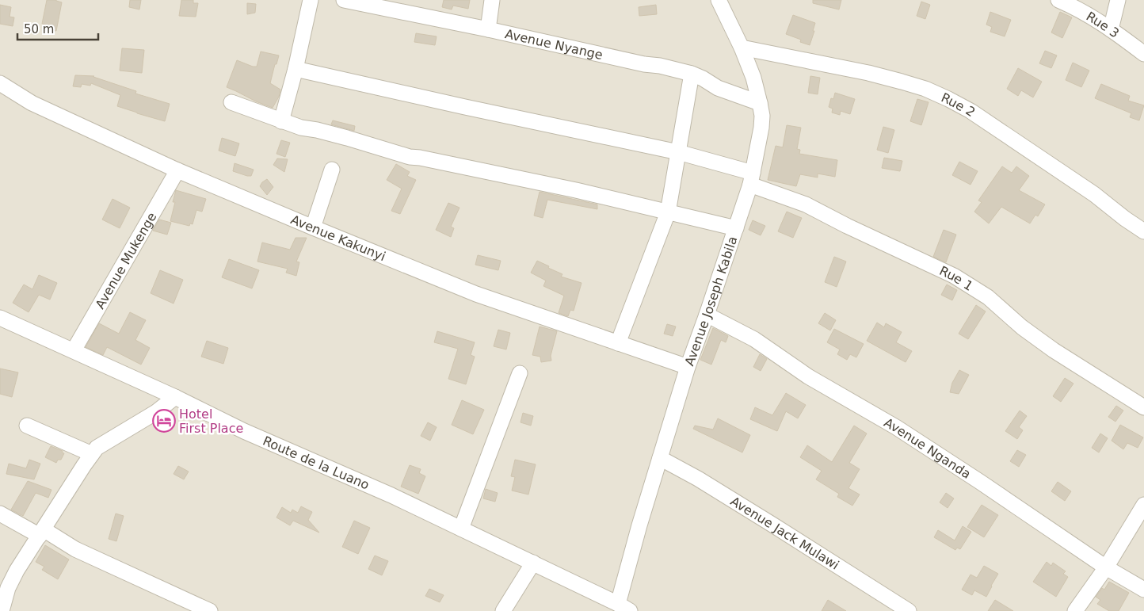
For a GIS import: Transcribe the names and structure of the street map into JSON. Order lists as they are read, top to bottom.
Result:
{
  "streets": {
    "street": [
      "Rue 3",
      "Avenue Nyange",
      "Rue 2",
      "Avenue Kakunyi",
      "Avenue Mukenge",
      "Rue 1",
      "Avenue Joseph Kabila",
      "Avenue Nganda",
      "Route de la Luano",
      "Avenue Jack Mulawi"
    ]
  },
  "crossings": [
    ["Avenue Nyange", "Avenue Joseph Kabila"],
    ["Rue 2", "Avenue Joseph Kabila"],
    ["Avenue Kakunyi", "Avenue Mukenge"],
    ["Avenue Kakunyi", "Avenue Joseph Kabila"],
    ["Avenue Mukenge", "Route de la Luano"],
    ["Rue 1", "Avenue Joseph Kabila"],
    ["Avenue Joseph Kabila", "Avenue Nganda"],
    ["Avenue Joseph Kabila", "Route de la Luano"],
    ["Avenue Joseph Kabila", "Avenue Jack Mulawi"]
  ],
  "places": {
    "hotel": ["Hotel First Place"]
  },
  "scale_bar": "50 m"
}
